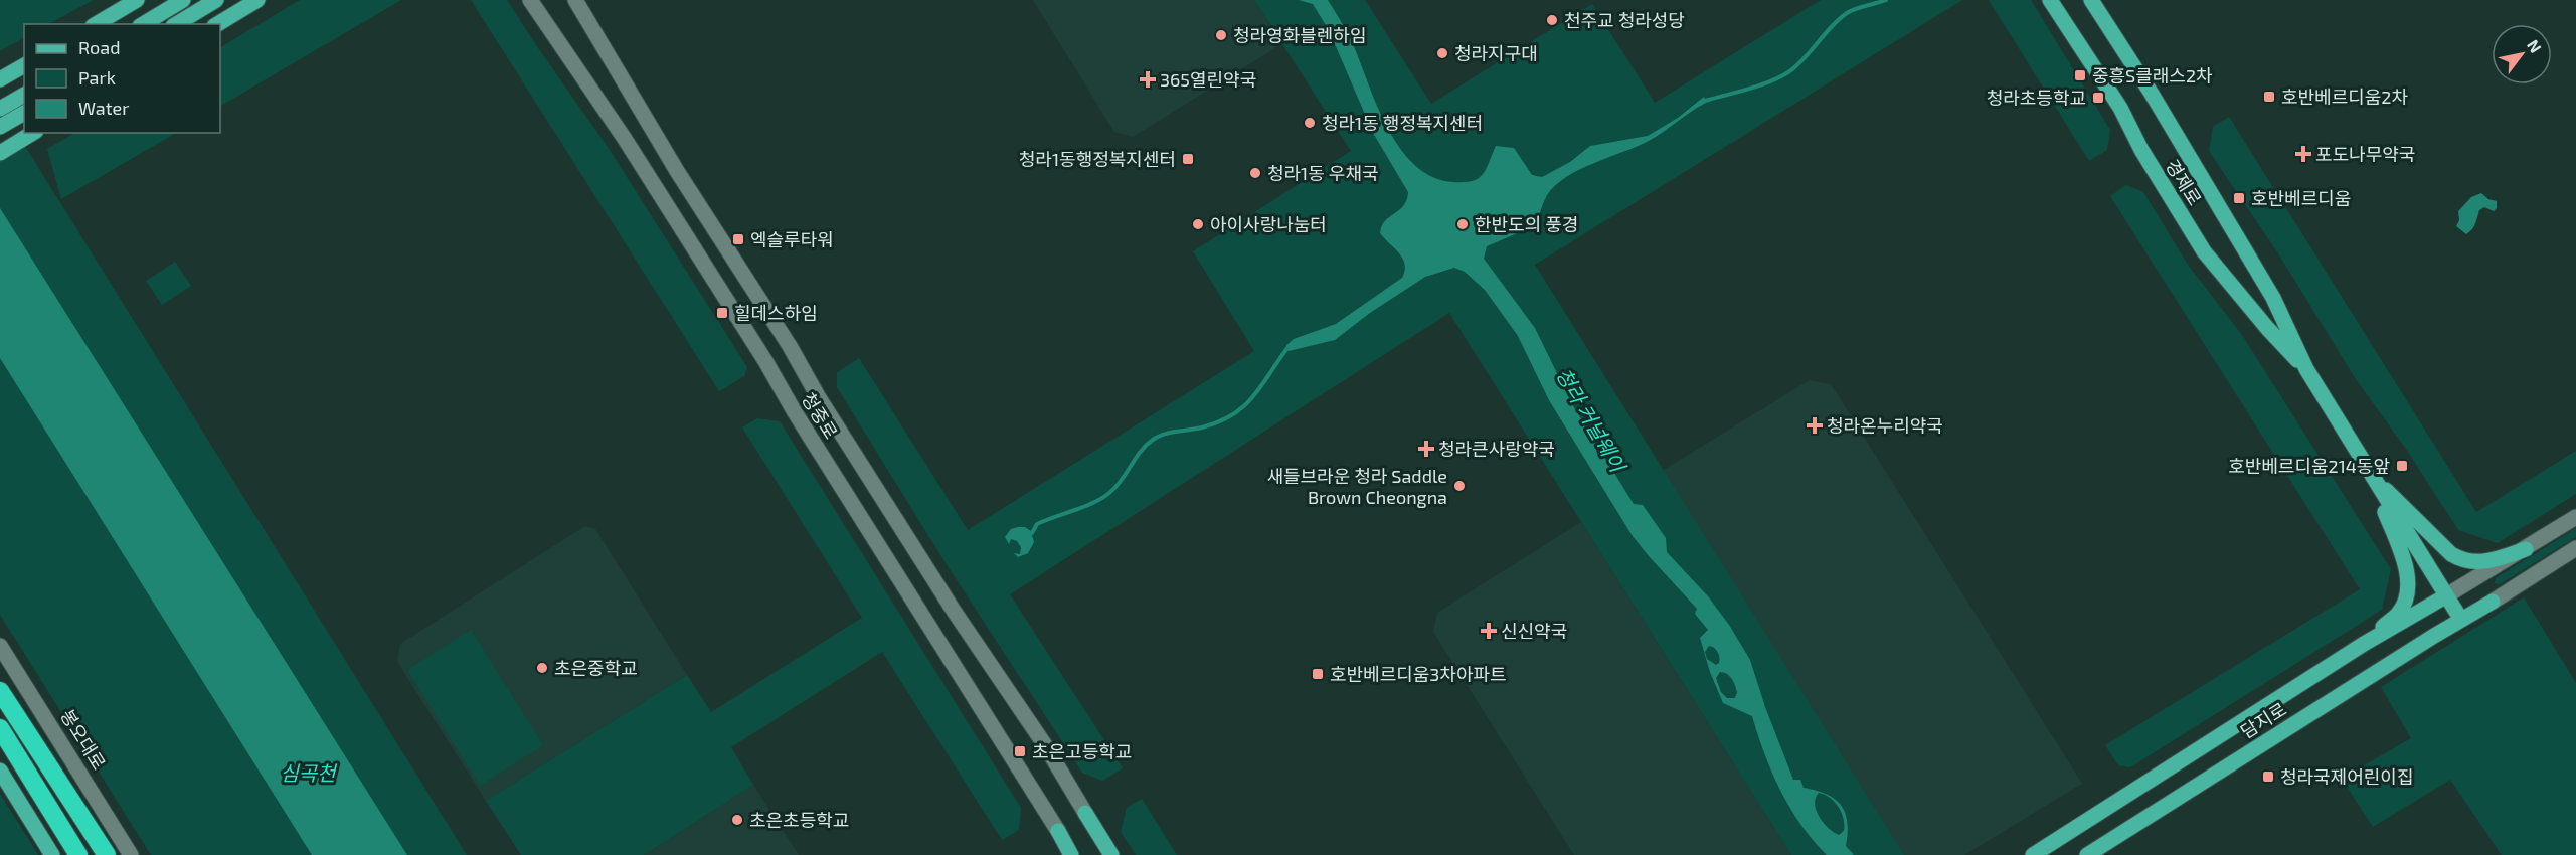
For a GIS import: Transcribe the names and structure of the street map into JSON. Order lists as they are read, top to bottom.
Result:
{
  "streets": {
    "main road": ["경제로", "청중로", "담지로"],
    "street": ["봉오대로"]
  },
  "crossings": [
    ["경제로", "담지로"]
  ],
  "water": ["청라 커널웨이", "심곡천"],
  "places": {
    "other": [
      "천주교 청라성당",
      "청라영화블렌하임",
      "청라지구대",
      "청라1동 행정복지센터",
      "청라1동 우채국",
      "아이사랑나눔터",
      "한반도의 풍경",
      "새들브라운 청라 Saddle Brown Cheongna",
      "초은중학교",
      "초은초등학교"
    ],
    "transit": [
      "중흥S클래스2차",
      "호반베르디움2차",
      "청라초등학교",
      "청라1동행정복지센터",
      "호반베르디움",
      "엑슬루타워",
      "힐데스하임",
      "호반베르디움214동앞",
      "호반베르디움3차아파트",
      "초은고등학교",
      "청라국제어린이집"
    ],
    "health": [
      "365열린약국",
      "포도나무약국",
      "청라온누리약국",
      "청라큰사랑약국",
      "신신약국"
    ]
  },
  "legend": ["Road", "Park", "Water"],
  "north": "top right"
}
